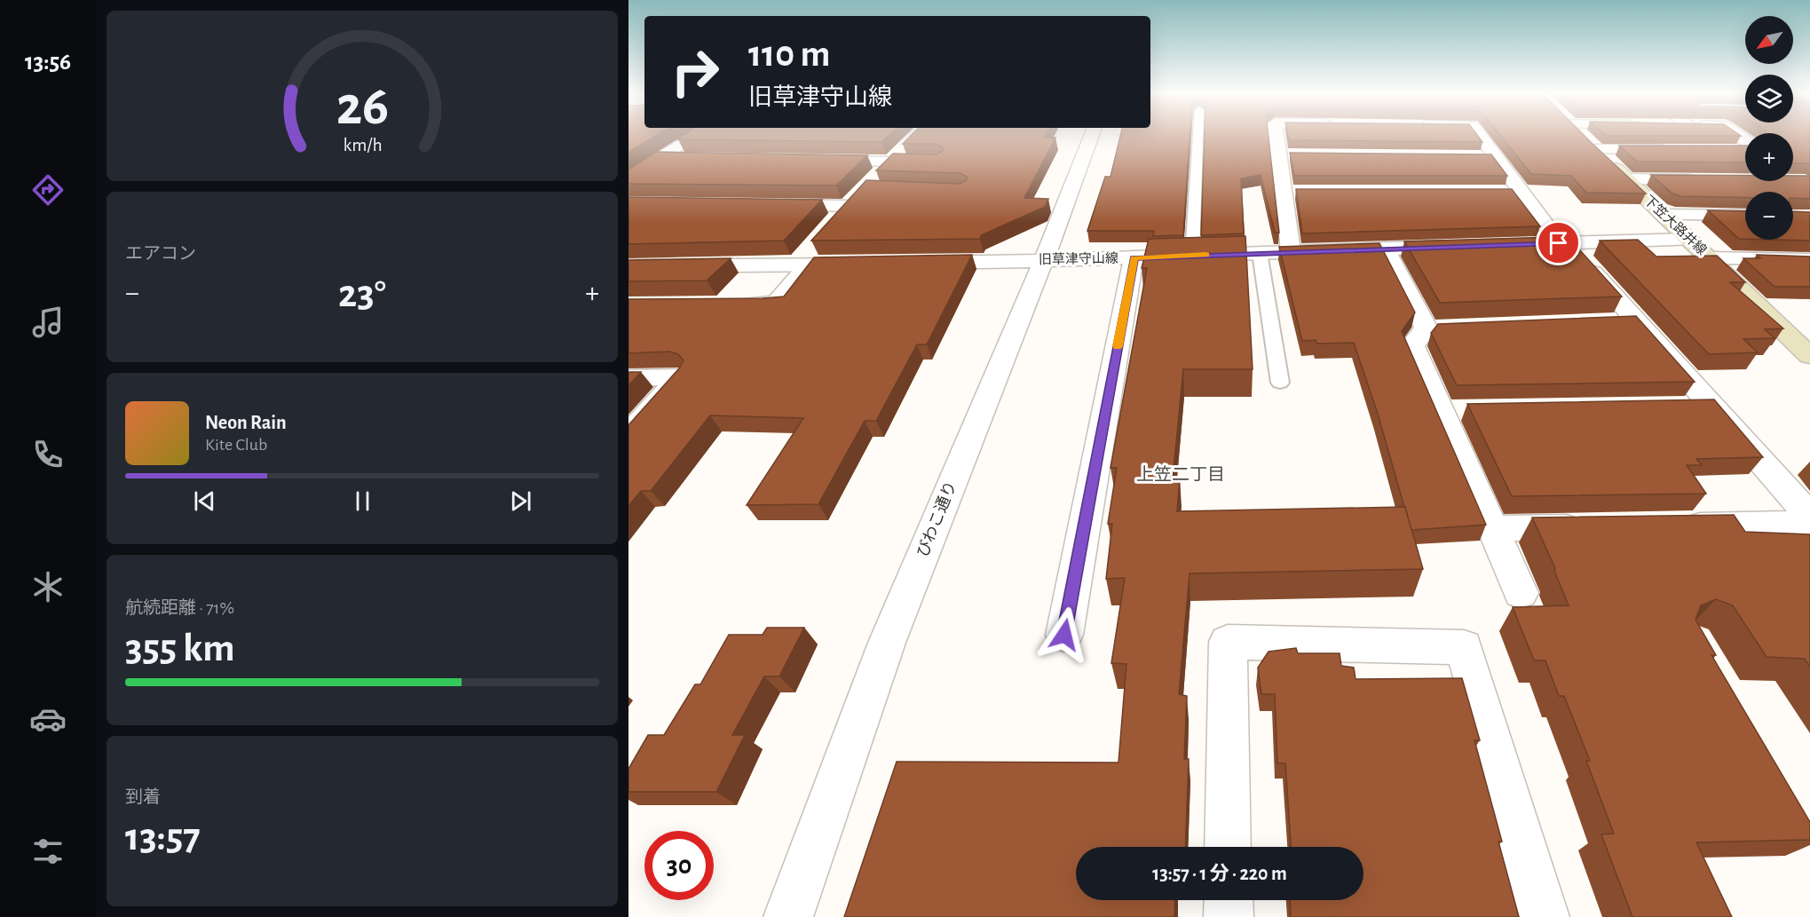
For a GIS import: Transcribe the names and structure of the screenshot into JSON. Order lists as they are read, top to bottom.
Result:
{
  "streets": {
    "main road": ["下笠大路井線"],
    "street": ["旧草津守山線", "びわこ通り"]
  },
  "crossings": [
    ["旧草津守山線", "びわこ通り"]
  ],
  "districts": ["上笠二丁目"],
  "north": "bottom left",
  "page": {
    "tabs": "13:56",
    "map_buttons": ["+", "−"],
    "turn": ["110 m", "旧草津守山線"],
    "tile": [
      "エアコン",
      ["航続距離 · 71%", "355 km"],
      ["到着", "13:57"]
    ],
    "heat": ["−", "23°", "+"],
    "song": ["Neon Rain", "Kite Club"],
    "limit": "30",
    "trip": "13:57 · 1 分 · 220 m",
    "gauge": ["26", "km/h"]
  }
}
